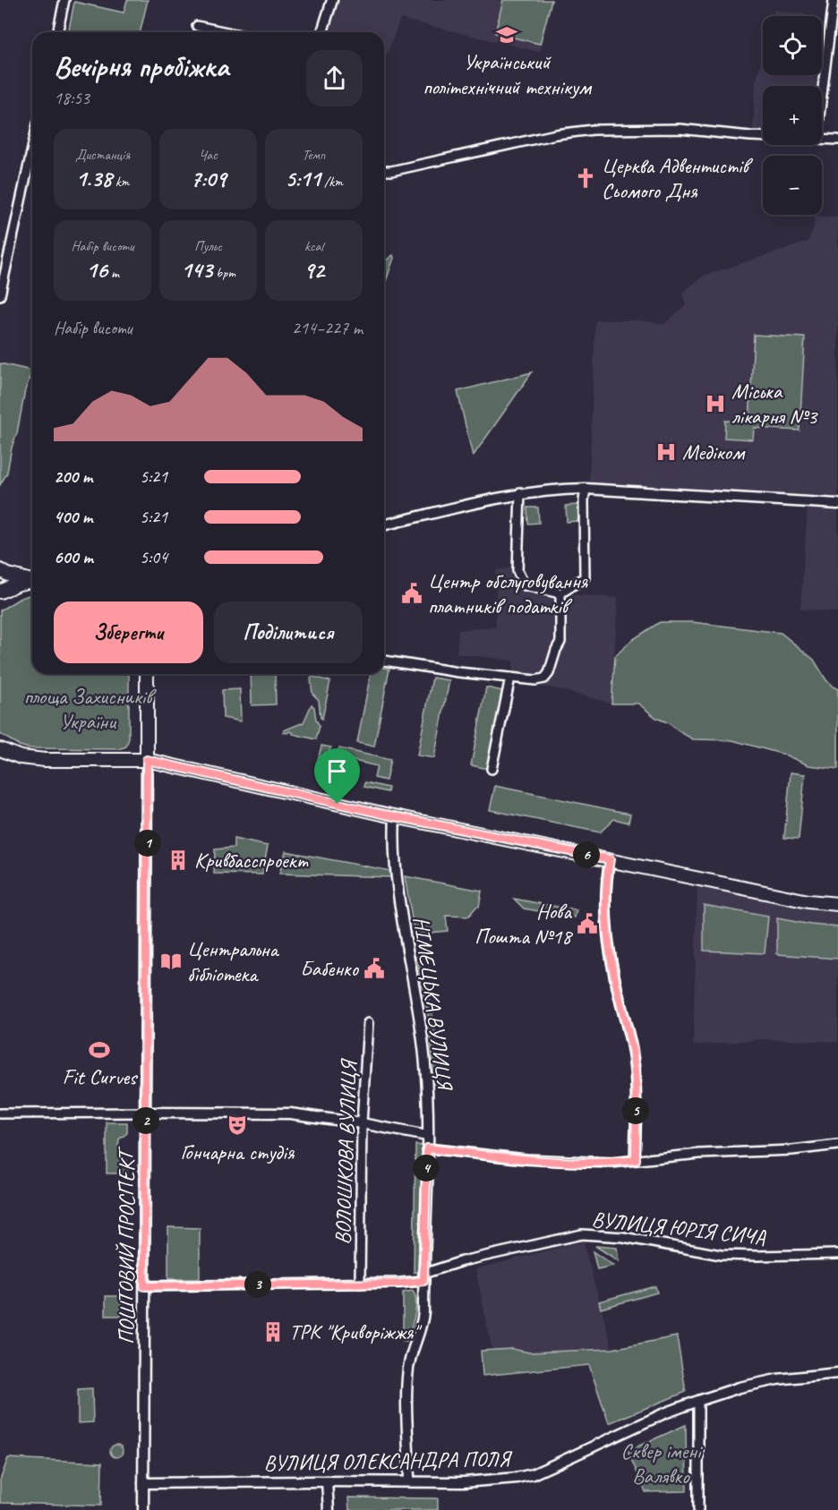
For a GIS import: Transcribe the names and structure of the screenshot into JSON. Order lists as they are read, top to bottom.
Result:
{
  "streets": {
    "street": [
      "НІМЕЦЬКА ВУЛИЦЯ",
      "ВОЛОШКОВА ВУЛИЦЯ",
      "ВУЛИЦЯ ЮРІЯ СИЧА",
      "ПОШТОВИЙ ПРОСПЕКТ",
      "ВУЛИЦЯ ОЛЕКСАНДРА ПОЛЯ"
    ]
  },
  "crossings": [
    ["НІМЕЦЬКА ВУЛИЦЯ", "ВУЛИЦЯ ЮРІЯ СИЧА"],
    ["НІМЕЦЬКА ВУЛИЦЯ", "ВУЛИЦЯ ОЛЕКСАНДРА ПОЛЯ"],
    ["ВОЛОШКОВА ВУЛИЦЯ", "ВУЛИЦЯ ЮРІЯ СИЧА"],
    ["ВУЛИЦЯ ЮРІЯ СИЧА", "ПОШТОВИЙ ПРОСПЕКТ"],
    ["ПОШТОВИЙ ПРОСПЕКТ", "ВУЛИЦЯ ОЛЕКСАНДРА ПОЛЯ"]
  ],
  "parks": ["площа Захисників України", "Сквер імені Валявкo"],
  "places": {
    "school or university": ["Український політехнічний технікум"],
    "church": ["Церква Адвентистів Сьомого Дня"],
    "hospital": ["Міська лікарня №3", "Медіком"],
    "public building": ["Центр обслуговування платників податків", "Нова Пошта №18", "Бабенко"],
    "building": ["Кривбасспроект", "ТРК \"Криворіжжя\""],
    "library": ["Центральна бібліотека"],
    "sports": ["Fit Curves"],
    "theatre": ["Гончарна студія"]
  },
  "page": {
    "map_buttons": ["+", "−"],
    "heading": ["Вечірня пробіжка", "18:53"],
    "stats": [
      ["Дистанція", "1.38 km"],
      ["Час", "7:09"],
      ["Темп", "5:11 /km"],
      ["Набір висоти", "16 m"],
      ["Пульс", "143 bpm"],
      ["kcal", "92"]
    ],
    "chart": ["Набір висоти", "214–227 m"],
    "list": [
      {
        "name": "200 m",
        "note": "5:21"
      },
      {
        "name": "400 m",
        "note": "5:21"
      },
      {
        "name": "600 m",
        "note": "5:04"
      }
    ],
    "buttons": ["Зберегти", "Поділитися"],
    "pins": [
      "1",
      "6",
      "5",
      "2",
      "4",
      "3"
    ]
  }
}
